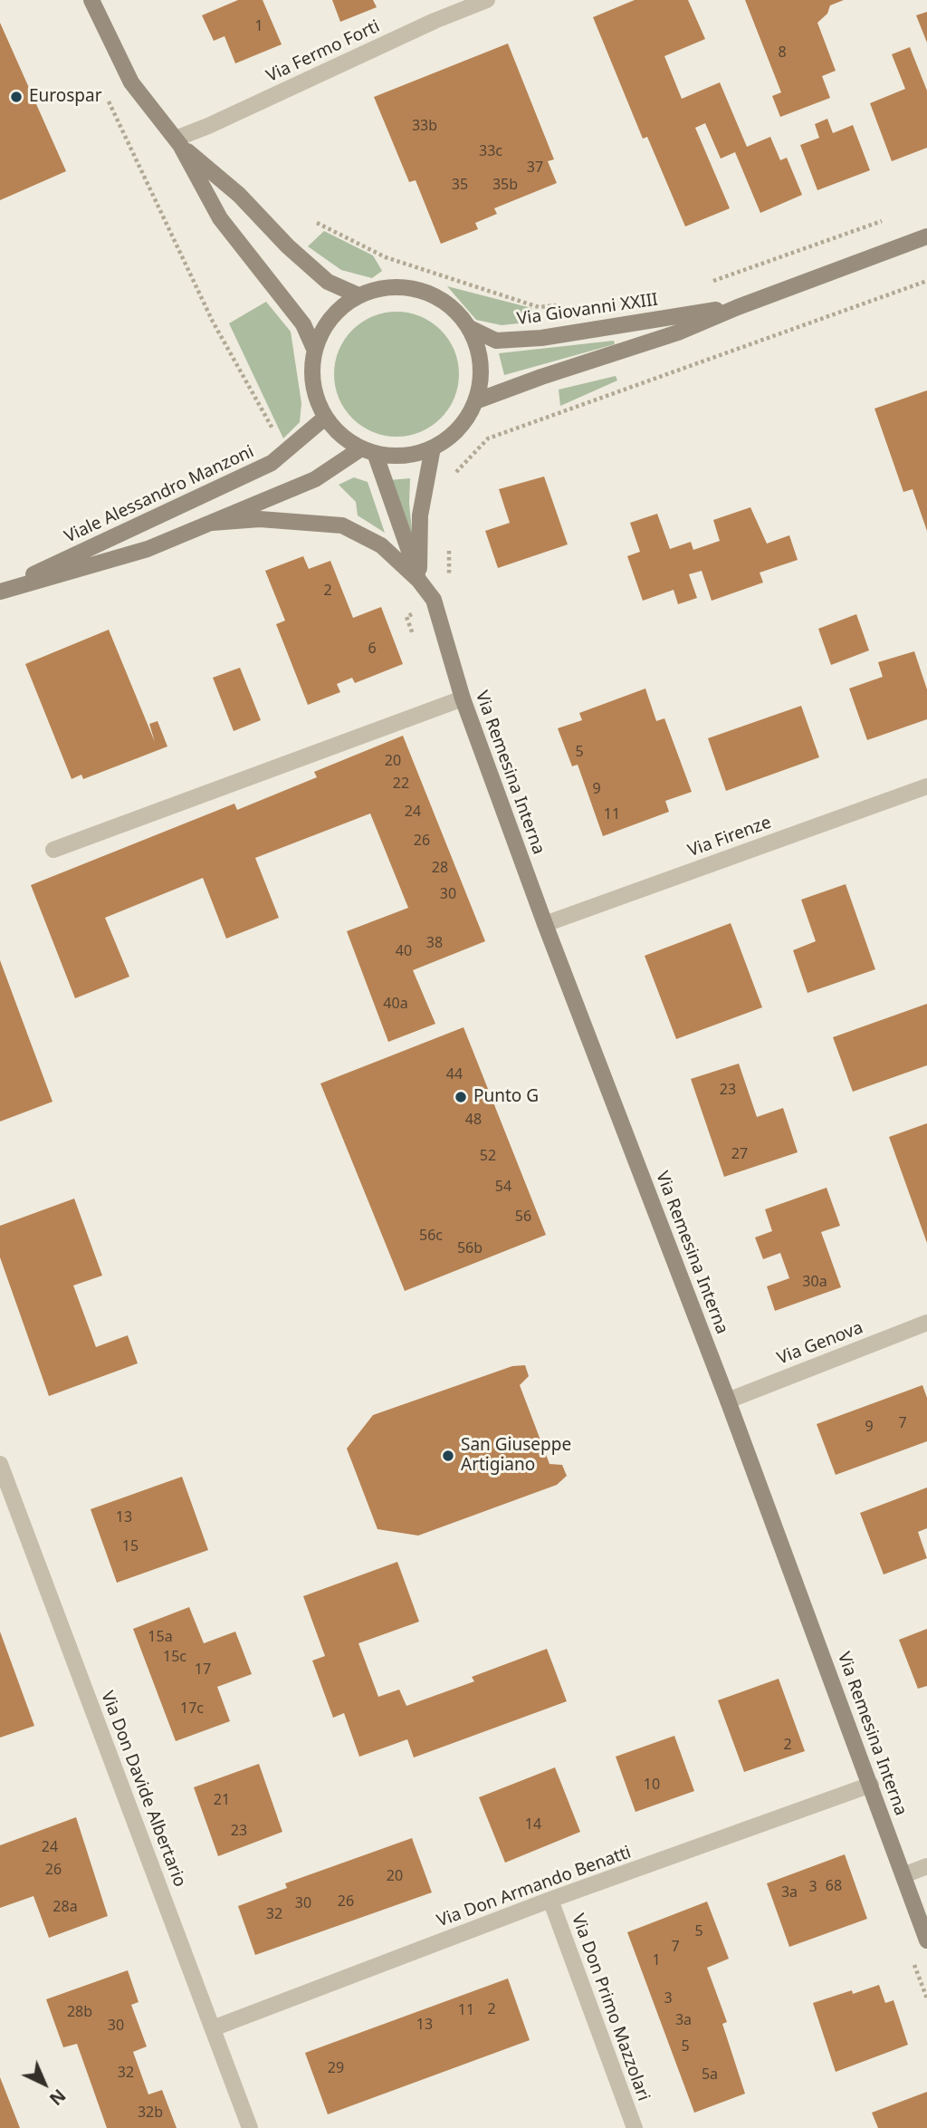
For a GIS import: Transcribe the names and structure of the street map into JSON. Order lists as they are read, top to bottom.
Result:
{
  "streets": {
    "street": [
      "Via Fermo Forti",
      "Via Giovanni XXIII",
      "Viale Alessandro Manzoni",
      "Via Remesina Interna",
      "Via Firenze",
      "Via Genova",
      "Via Don Davide Albertario",
      "Via Don Armando Benatti",
      "Via Don Primo Mazzolari"
    ]
  },
  "crossings": [
    ["Via Giovanni XXIII", "Viale Alessandro Manzoni"],
    ["Via Giovanni XXIII", "Via Remesina Interna"],
    ["Viale Alessandro Manzoni", "Via Remesina Interna"],
    ["Via Remesina Interna", "Via Firenze"],
    ["Via Remesina Interna", "Via Genova"],
    ["Via Remesina Interna", "Via Don Armando Benatti"],
    ["Via Don Davide Albertario", "Via Don Armando Benatti"],
    ["Via Don Armando Benatti", "Via Don Primo Mazzolari"]
  ],
  "places": ["Eurospar", "Punto G", "San Giuseppe Artigiano"],
  "house_numbers": [
    "1",
    "8",
    "33b",
    "33c",
    "37",
    "35",
    "35b",
    "2",
    "6",
    "5",
    "20",
    "22",
    "9",
    "24",
    "11",
    "26",
    "28",
    "30",
    "38",
    "40",
    "40a",
    "44",
    "23",
    "48",
    "27",
    "52",
    "54",
    "56",
    "56c",
    "56b",
    "30a",
    "7",
    "9",
    "13",
    "15",
    "15a",
    "15c",
    "17",
    "17c",
    "2",
    "10",
    "21",
    "14",
    "23",
    "24",
    "26",
    "20",
    "68",
    "3",
    "3a",
    "26",
    "30",
    "28a",
    "32",
    "5",
    "7",
    "1",
    "3",
    "2",
    "11",
    "28b",
    "3a",
    "13",
    "30",
    "5",
    "29",
    "32",
    "5a",
    "32b"
  ],
  "north": "bottom right"
}
